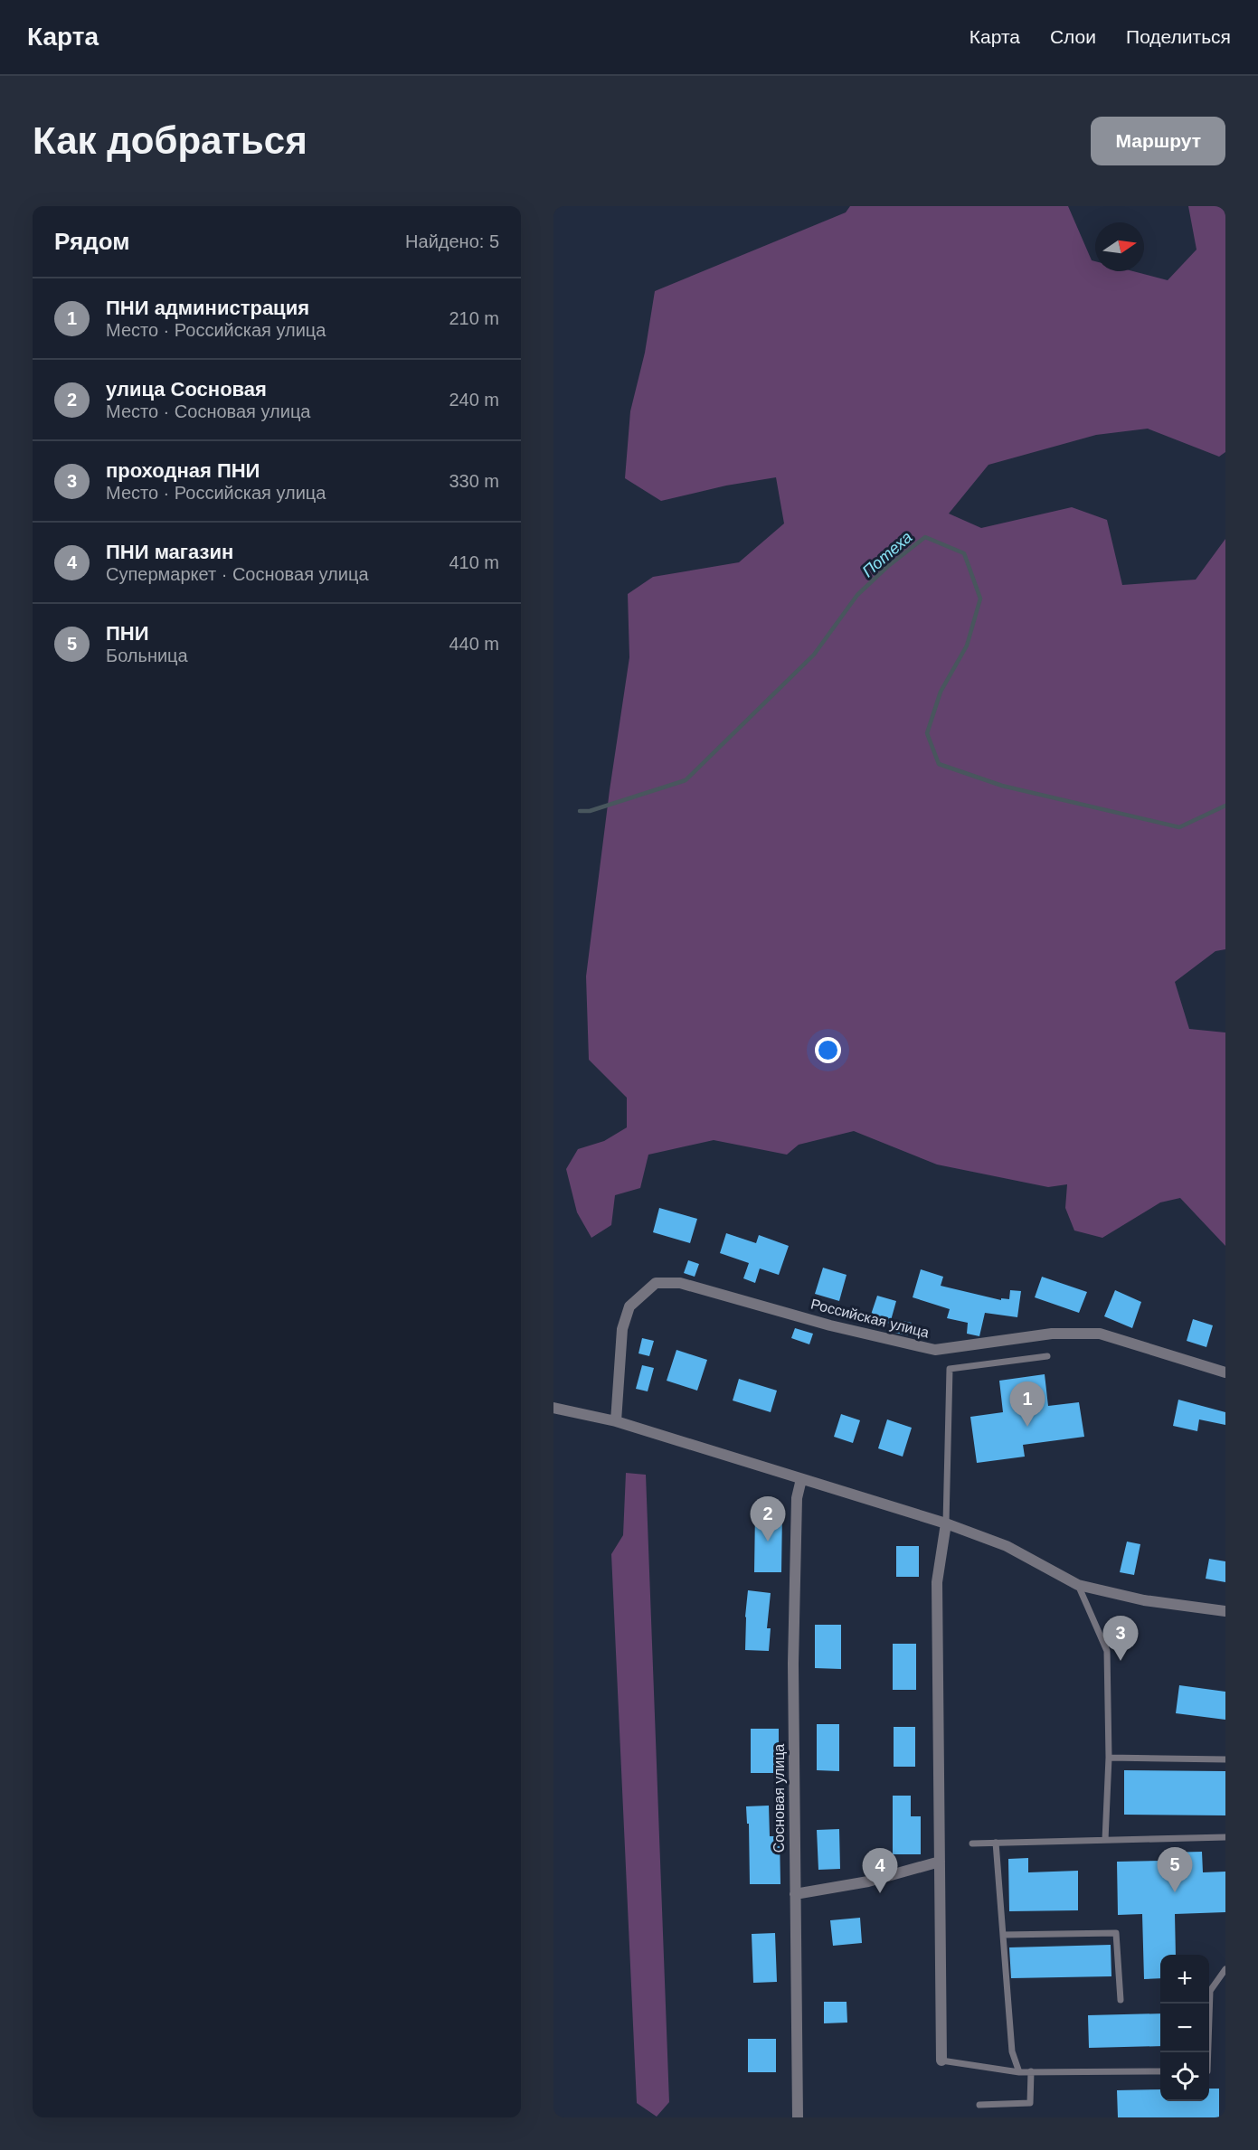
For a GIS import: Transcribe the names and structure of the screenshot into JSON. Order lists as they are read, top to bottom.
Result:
{
  "streets": {
    "street": ["Российская улица", "Сосновая улица"]
  },
  "water": ["Потеха"],
  "north": "right",
  "page": {
    "header": "Карта",
    "nav": ["Карта", "Слои", "Поделиться"],
    "buttons": "Маршрут",
    "title": "Как добраться",
    "heading": ["Рядом", "Найдено: 5"],
    "list": [
      {
        "mark": "1",
        "name": "ПНИ администрация",
        "note": "Место · Российская улица",
        "value": "210 m"
      },
      {
        "mark": "2",
        "name": "улица Сосновая",
        "note": "Место · Сосновая улица",
        "value": "240 m"
      },
      {
        "mark": "3",
        "name": "проходная ПНИ",
        "note": "Место · Российская улица",
        "value": "330 m"
      },
      {
        "mark": "4",
        "name": "ПНИ магазин",
        "note": "Супермаркет · Сосновая улица",
        "value": "410 m"
      },
      {
        "mark": "5",
        "name": "ПНИ",
        "note": "Больница",
        "value": "440 m"
      }
    ],
    "pins": [
      "1",
      "2",
      "3",
      "5",
      "4"
    ],
    "map_buttons": ["+", "−"]
  }
}
